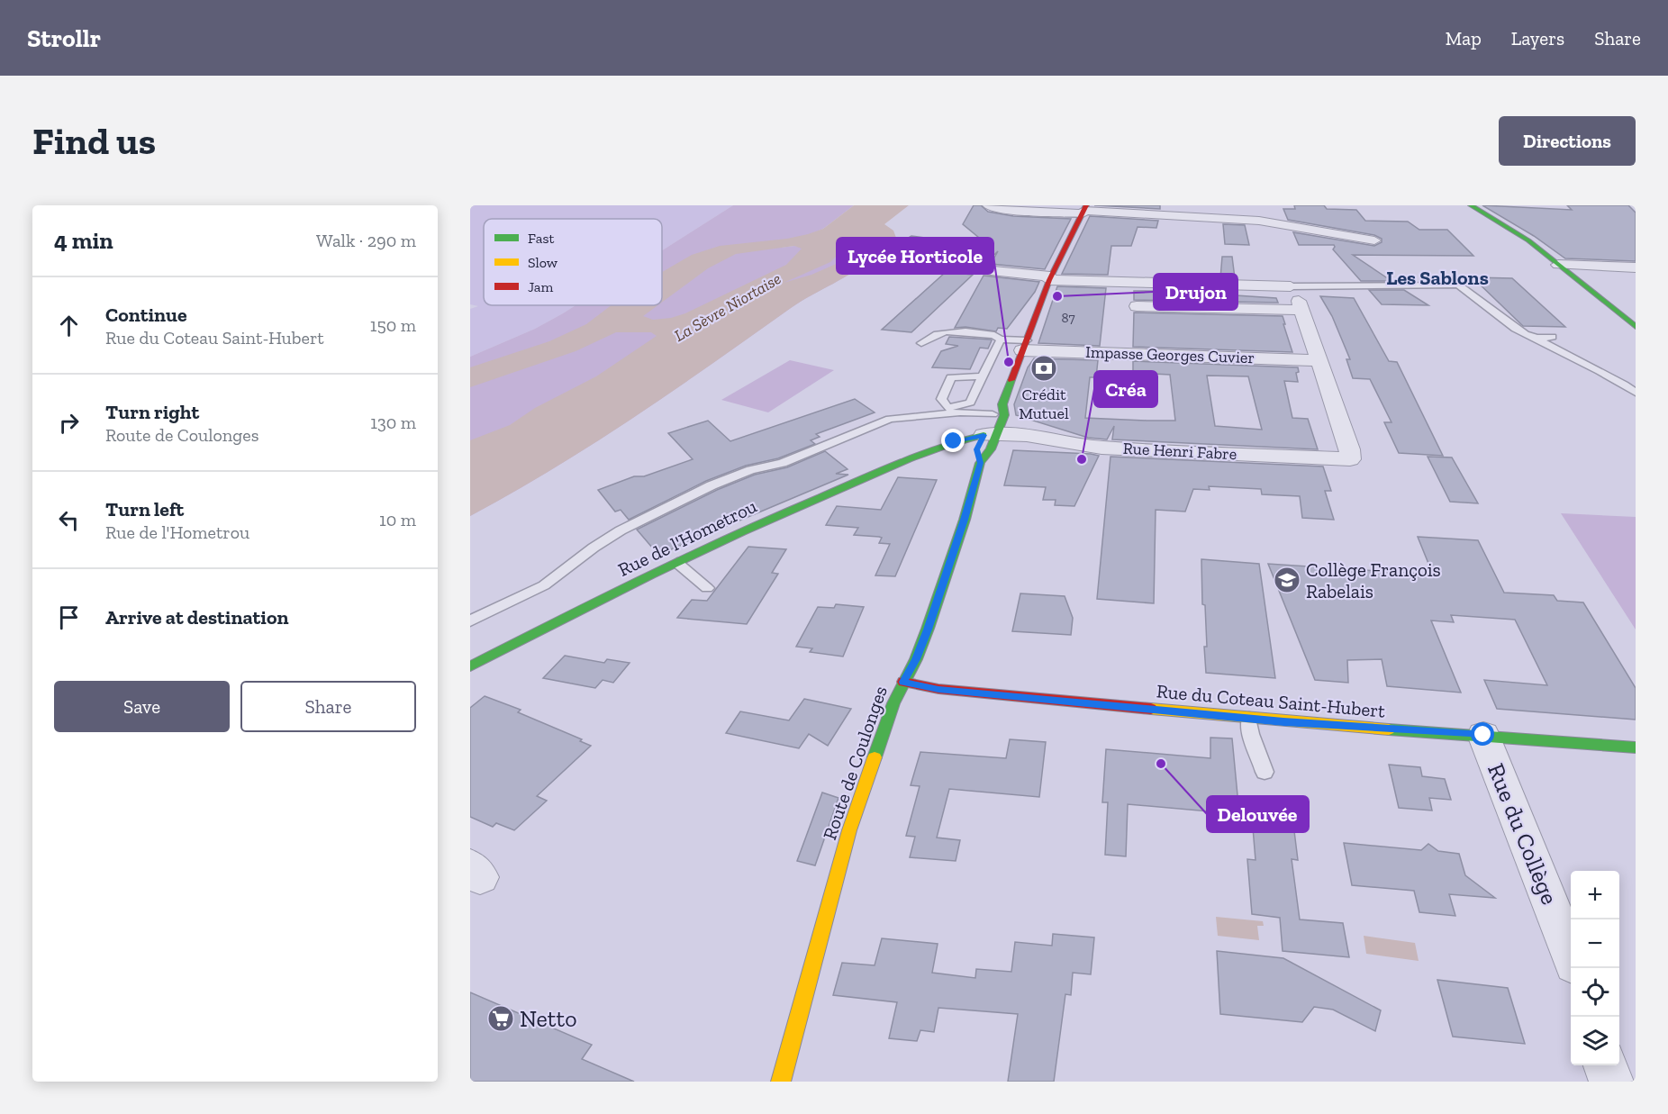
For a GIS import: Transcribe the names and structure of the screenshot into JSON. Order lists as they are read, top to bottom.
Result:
{
  "streets": {
    "street": [
      "Impasse Georges Cuvier",
      "Rue Henri Fabre",
      "Rue de l'Hometrou",
      "Rue du Coteau Saint-Hubert",
      "Route de Coulonges",
      "Rue du Collège"
    ]
  },
  "crossings": [
    ["Impasse Georges Cuvier", "Rue Henri Fabre"],
    ["Impasse Georges Cuvier", "Route de Coulonges"],
    ["Rue Henri Fabre", "Rue de l'Hometrou"],
    ["Rue Henri Fabre", "Route de Coulonges"],
    ["Rue de l'Hometrou", "Route de Coulonges"],
    ["Rue du Coteau Saint-Hubert", "Route de Coulonges"],
    ["Rue du Coteau Saint-Hubert", "Rue du Collège"]
  ],
  "districts": ["Les Sablons"],
  "water": ["La Sèvre Niortaise"],
  "places": {
    "other": [
      "Drujon",
      "Lycée Horticole",
      "Créa",
      "Delouvée"
    ],
    "bank": ["Crédit Mutuel"],
    "school or university": ["Collège François Rabelais"],
    "supermarket": ["Netto"]
  },
  "house_numbers": ["87"],
  "legend": ["Fast", "Slow", "Jam"],
  "page": {
    "header": "Strollr",
    "nav": ["Map", "Layers", "Share"],
    "buttons": [
      "Directions",
      ["Save", "Share"]
    ],
    "title": "Find us",
    "heading": ["4 min", "Walk · 290 m"],
    "list": [
      ["Continue", "Rue du Coteau Saint-Hubert", "150 m"],
      ["Turn right", "Route de Coulonges", "130 m"],
      ["Turn left", "Rue de l'Hometrou", "10 m"],
      "Arrive at destination"
    ],
    "map_buttons": ["+", "−"]
  }
}
